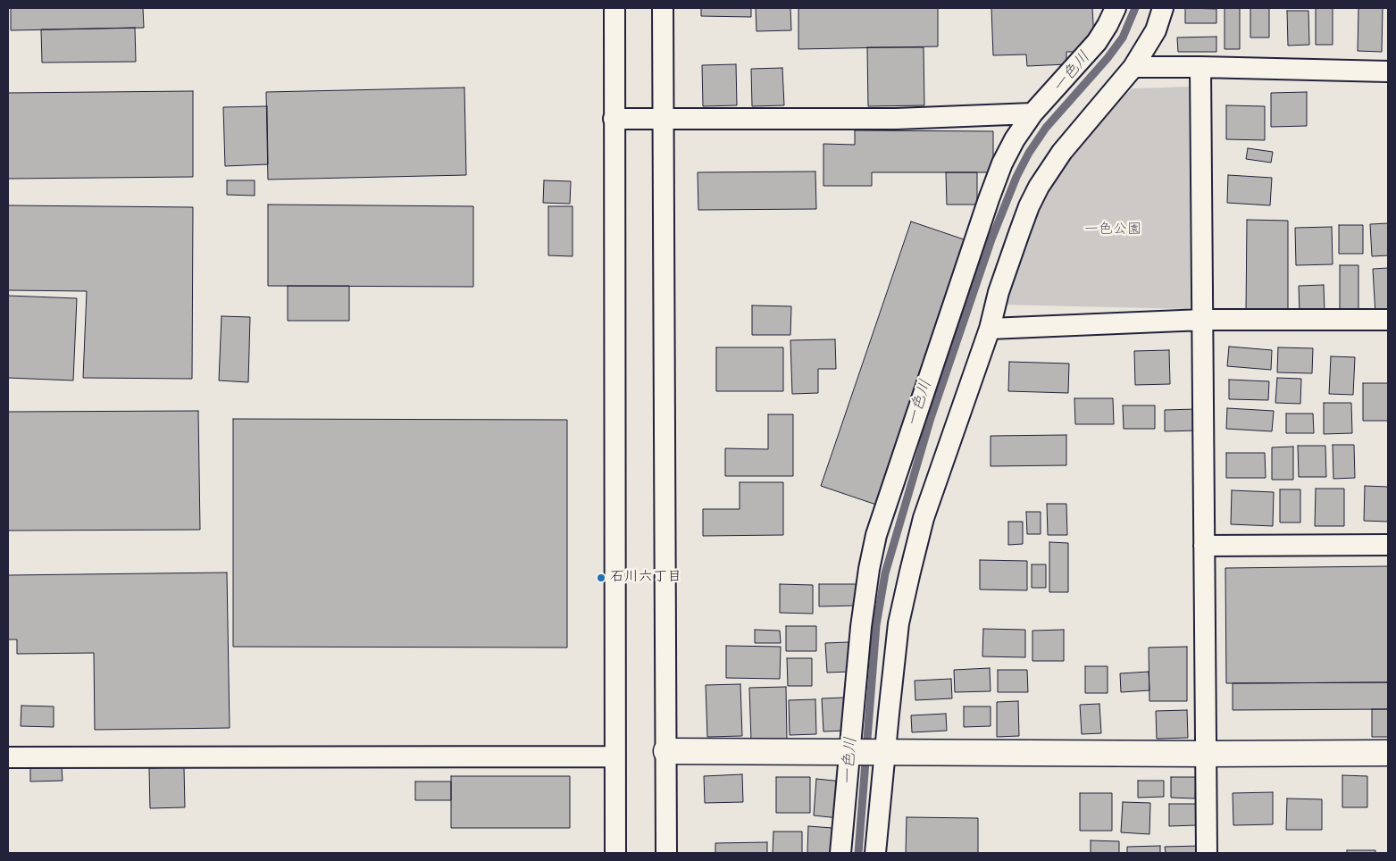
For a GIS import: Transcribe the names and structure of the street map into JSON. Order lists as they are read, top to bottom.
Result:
{
  "water": ["一色川"],
  "parks": ["一色公園"],
  "places": ["石川六丁目"]
}
